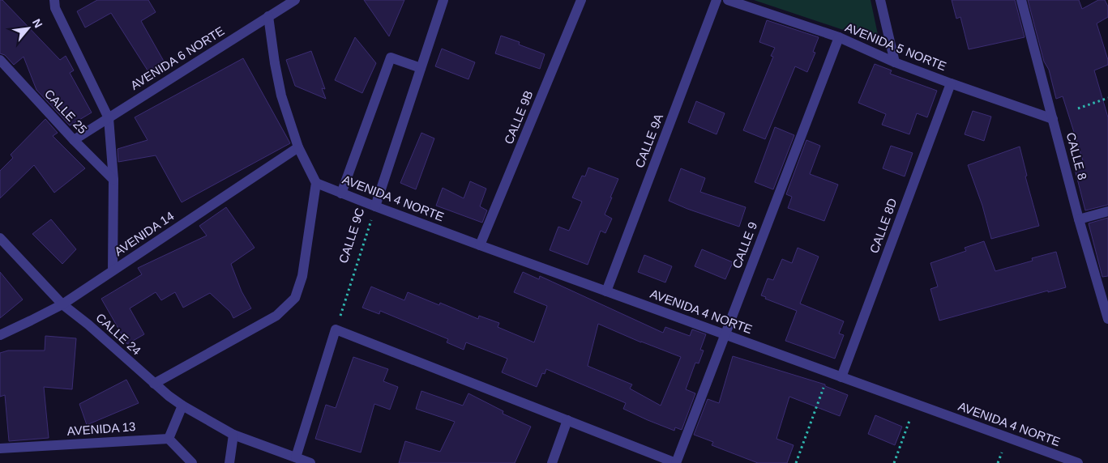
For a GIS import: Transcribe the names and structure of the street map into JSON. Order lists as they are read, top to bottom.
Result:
{
  "streets": {
    "street": [
      "AVENIDA 5 NORTE",
      "AVENIDA 6 NORTE",
      "CALLE 25",
      "CALLE 9B",
      "CALLE 9A",
      "CALLE 8",
      "AVENIDA 4 NORTE",
      "CALLE 8D",
      "AVENIDA 14",
      "CALLE 9C",
      "CALLE 9",
      "CALLE 24",
      "AVENIDA 13"
    ]
  },
  "crossings": [
    ["AVENIDA 5 NORTE", "CALLE 8"],
    ["AVENIDA 5 NORTE", "CALLE 8D"],
    ["AVENIDA 5 NORTE", "CALLE 9"],
    ["AVENIDA 6 NORTE", "CALLE 25"],
    ["CALLE 9B", "AVENIDA 4 NORTE"],
    ["CALLE 9A", "AVENIDA 4 NORTE"],
    ["AVENIDA 4 NORTE", "CALLE 8D"],
    ["AVENIDA 4 NORTE", "CALLE 9C"],
    ["AVENIDA 4 NORTE", "CALLE 9"],
    ["AVENIDA 14", "CALLE 24"]
  ],
  "north": "top right"
}
